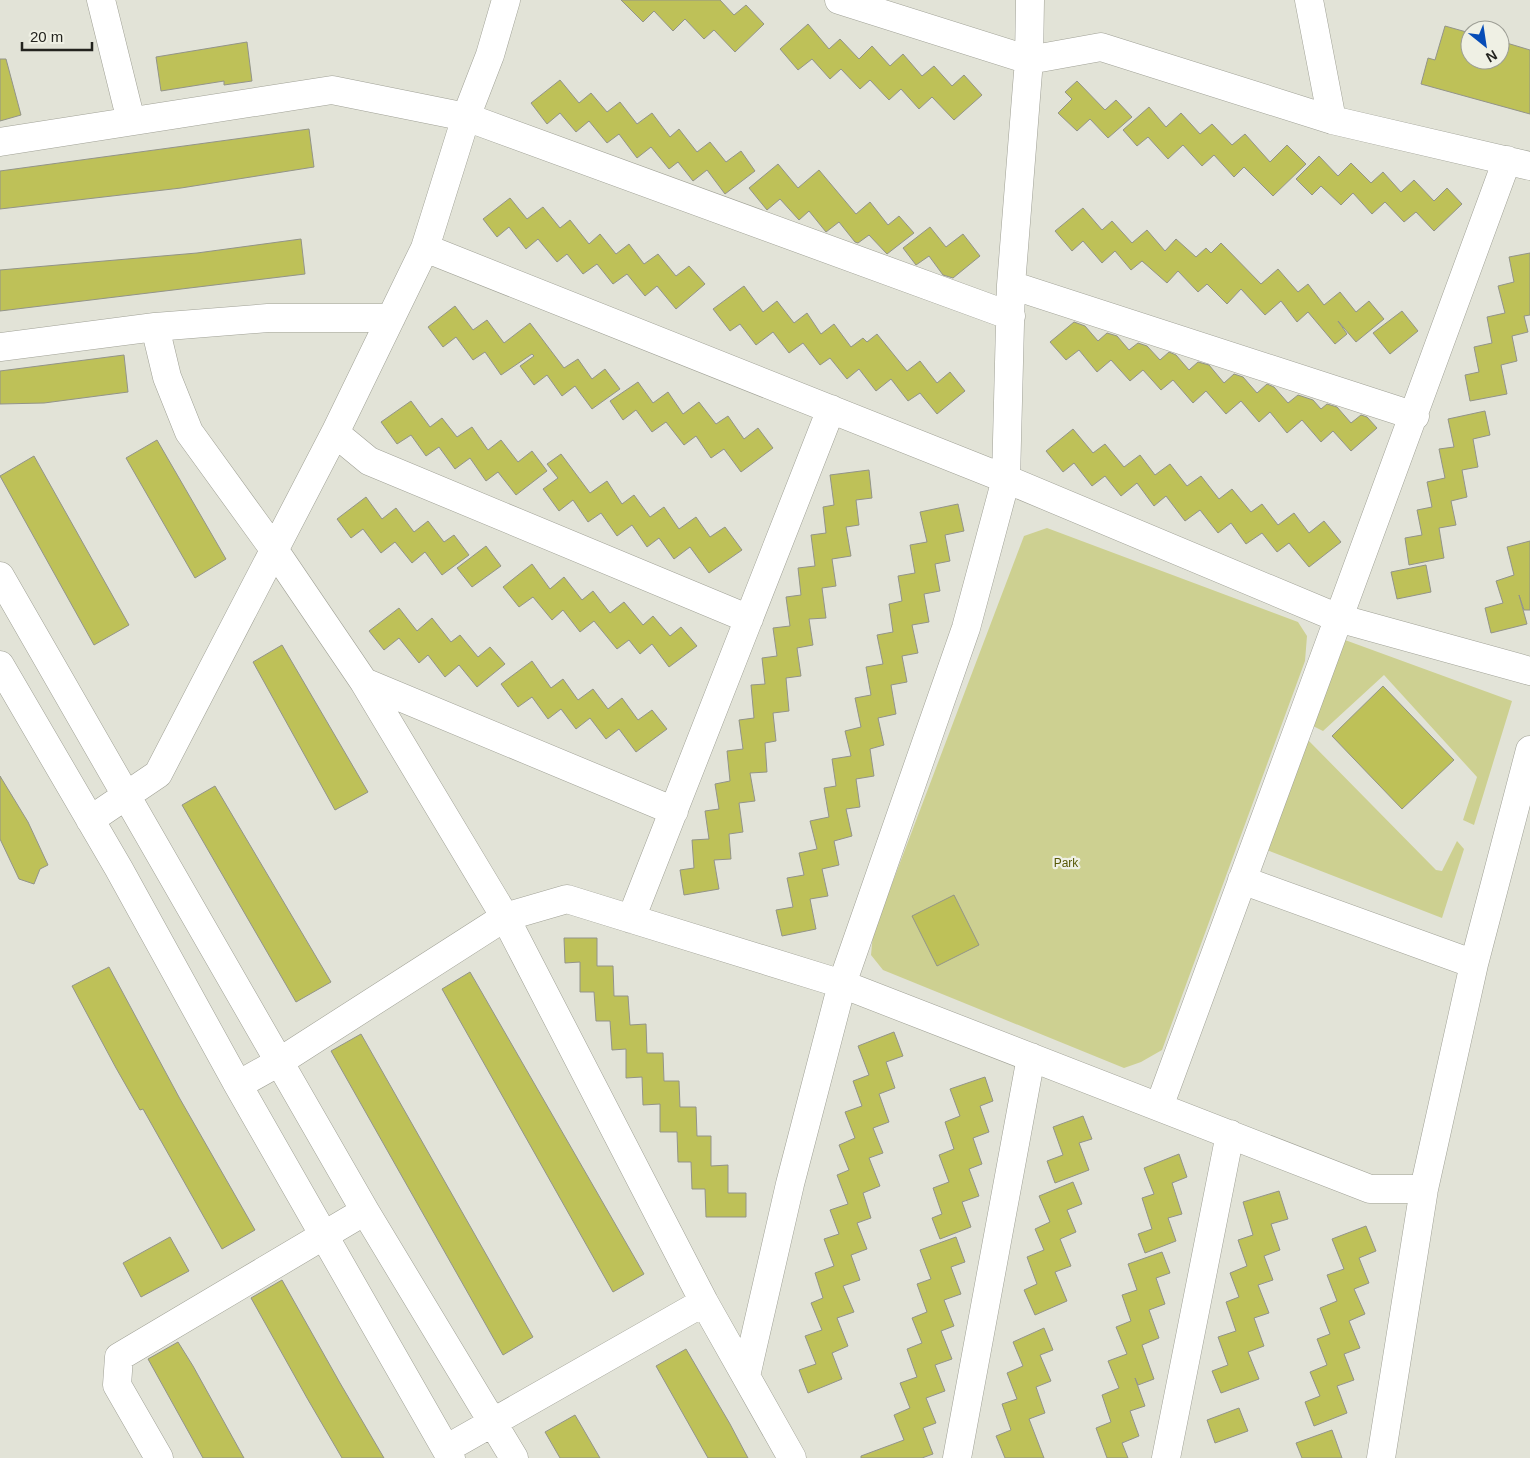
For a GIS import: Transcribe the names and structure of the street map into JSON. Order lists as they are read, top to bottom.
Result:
{
  "parks": ["Park"],
  "scale_bar": "20 m",
  "north": "bottom right"
}
